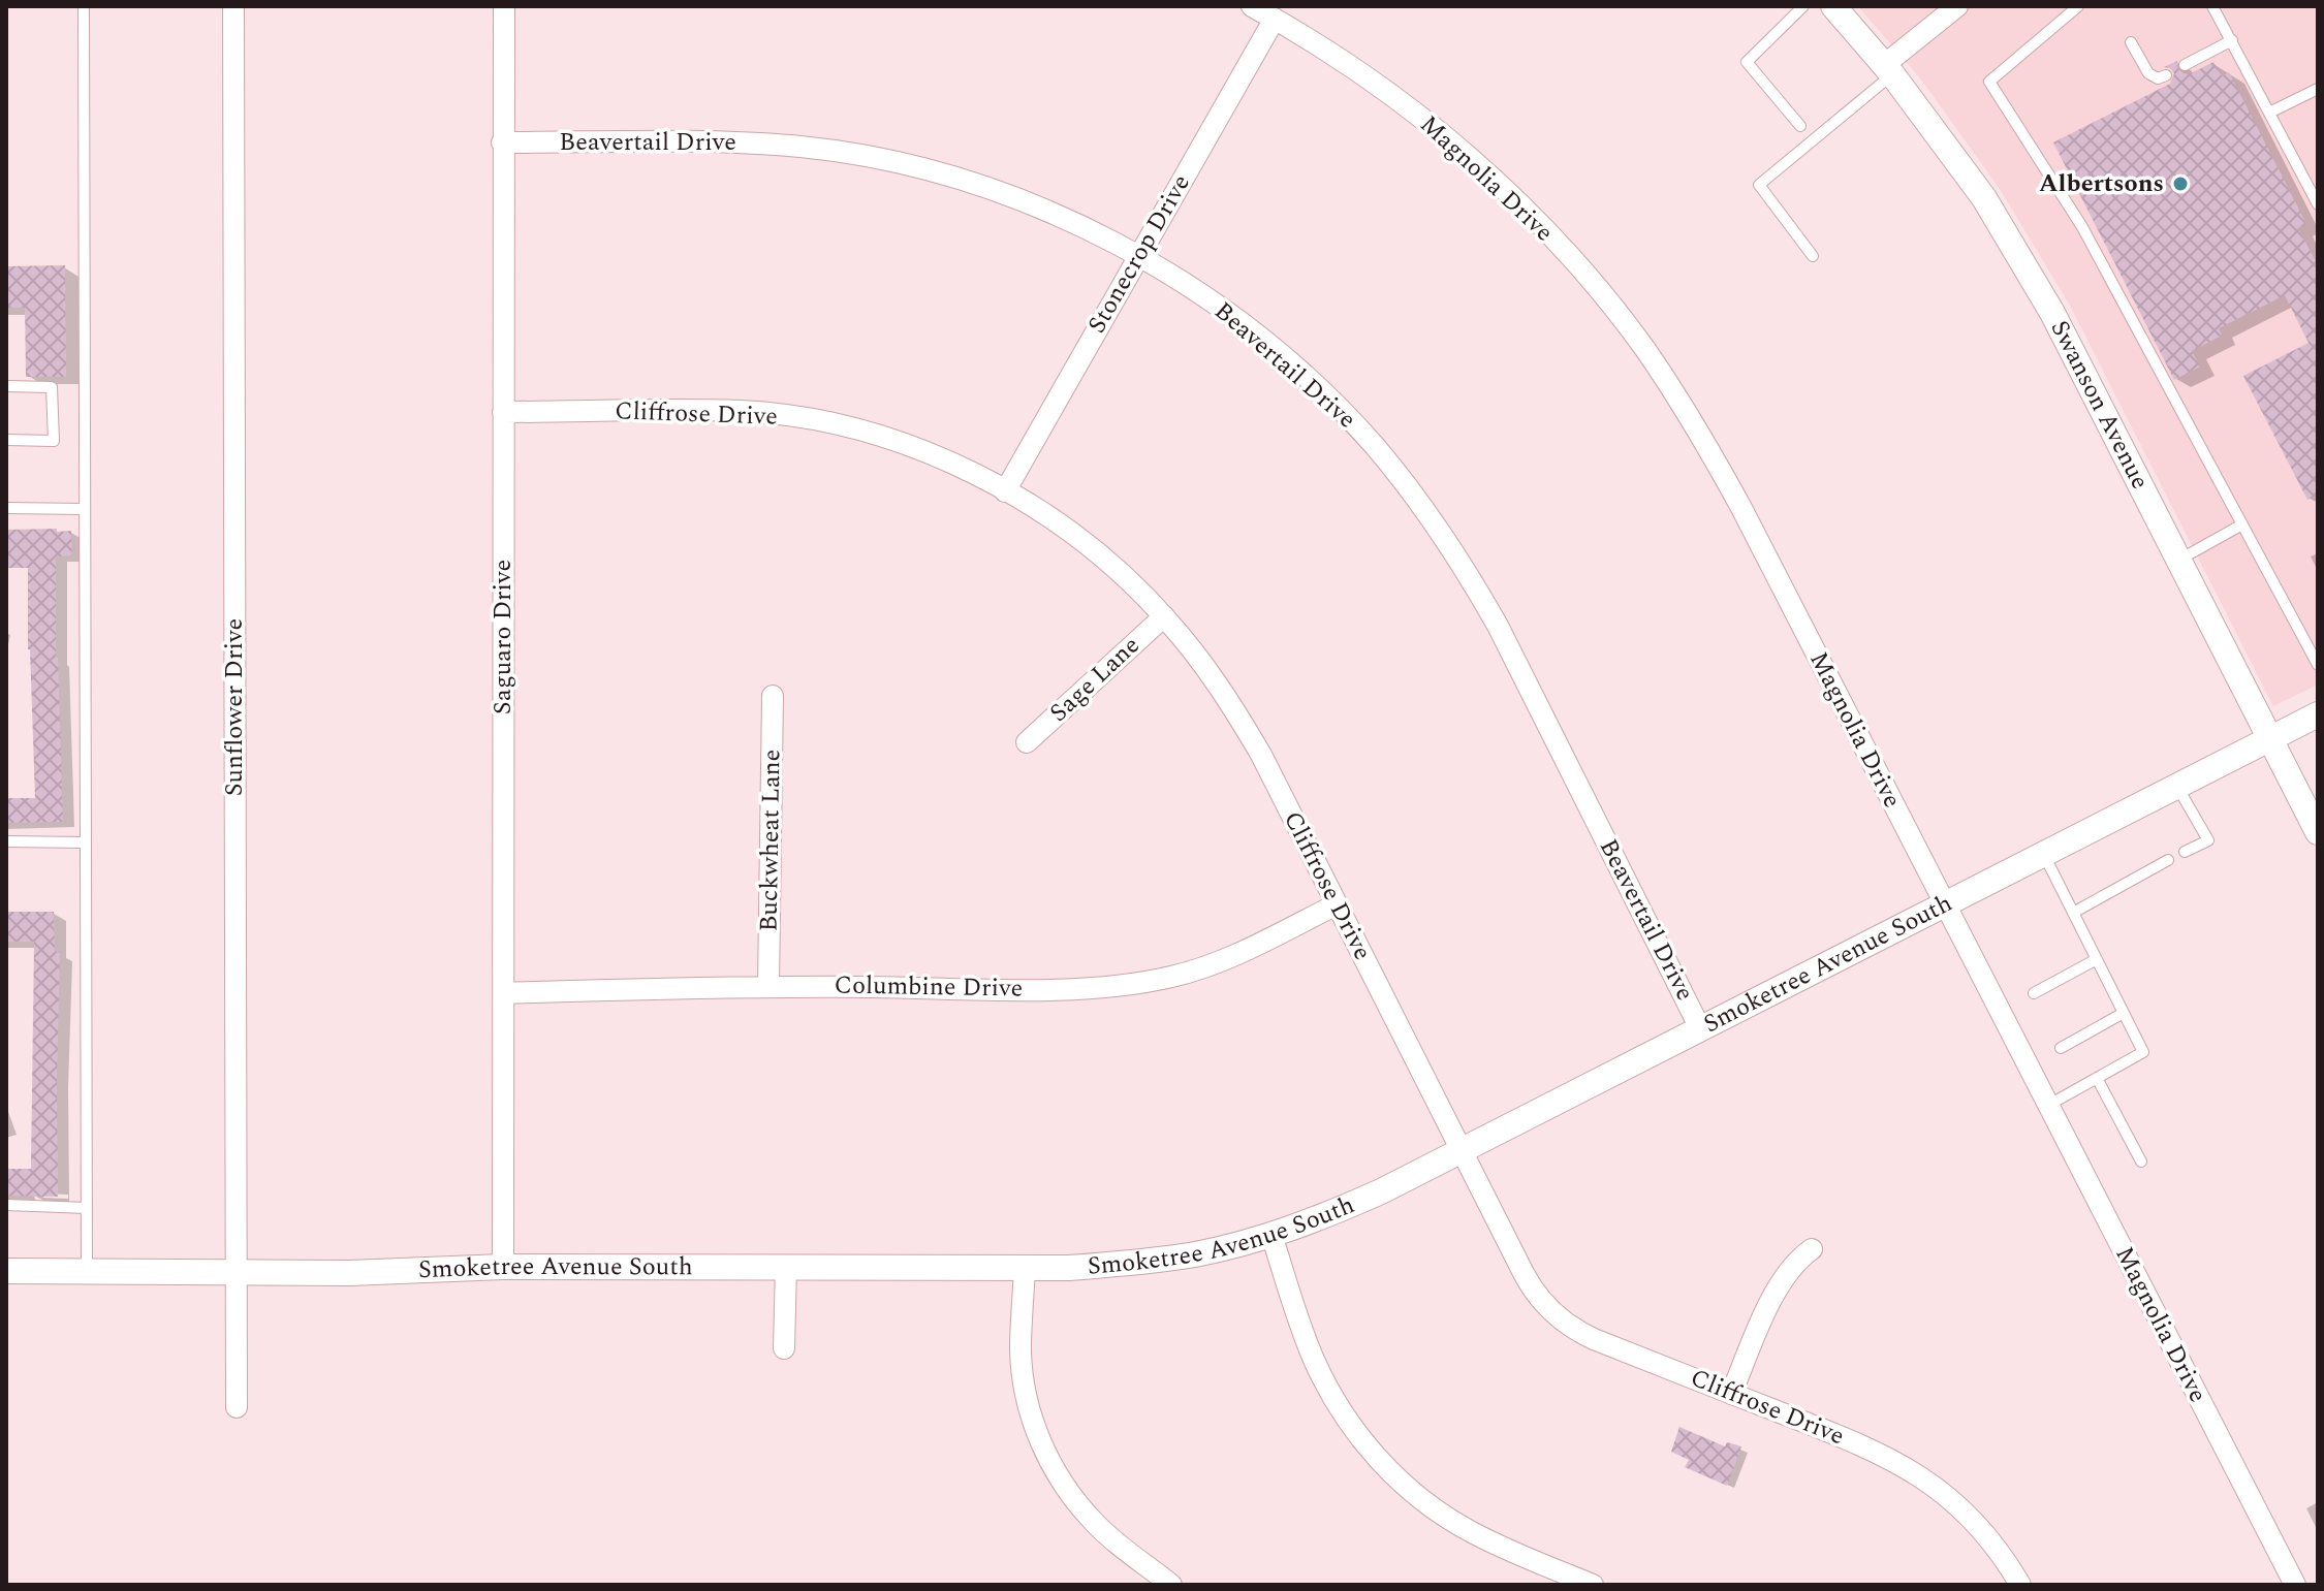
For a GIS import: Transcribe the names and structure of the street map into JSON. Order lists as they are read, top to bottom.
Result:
{
  "streets": {
    "street": [
      "Beavertail Drive",
      "Magnolia Drive",
      "Stonecrop Drive",
      "Swanson Avenue",
      "Cliffrose Drive",
      "Saguaro Drive",
      "Sage Lane",
      "Sunflower Drive",
      "Buckwheat Lane",
      "Smoketree Avenue South",
      "Columbine Drive"
    ]
  },
  "crossings": [
    ["Beavertail Drive", "Stonecrop Drive"],
    ["Beavertail Drive", "Saguaro Drive"],
    ["Beavertail Drive", "Smoketree Avenue South"],
    ["Magnolia Drive", "Stonecrop Drive"],
    ["Magnolia Drive", "Smoketree Avenue South"],
    ["Stonecrop Drive", "Cliffrose Drive"],
    ["Swanson Avenue", "Smoketree Avenue South"],
    ["Cliffrose Drive", "Saguaro Drive"],
    ["Cliffrose Drive", "Sage Lane"],
    ["Cliffrose Drive", "Smoketree Avenue South"],
    ["Cliffrose Drive", "Columbine Drive"],
    ["Saguaro Drive", "Smoketree Avenue South"],
    ["Saguaro Drive", "Columbine Drive"],
    ["Sunflower Drive", "Smoketree Avenue South"],
    ["Buckwheat Lane", "Columbine Drive"]
  ],
  "places": ["Albertsons"]
}
